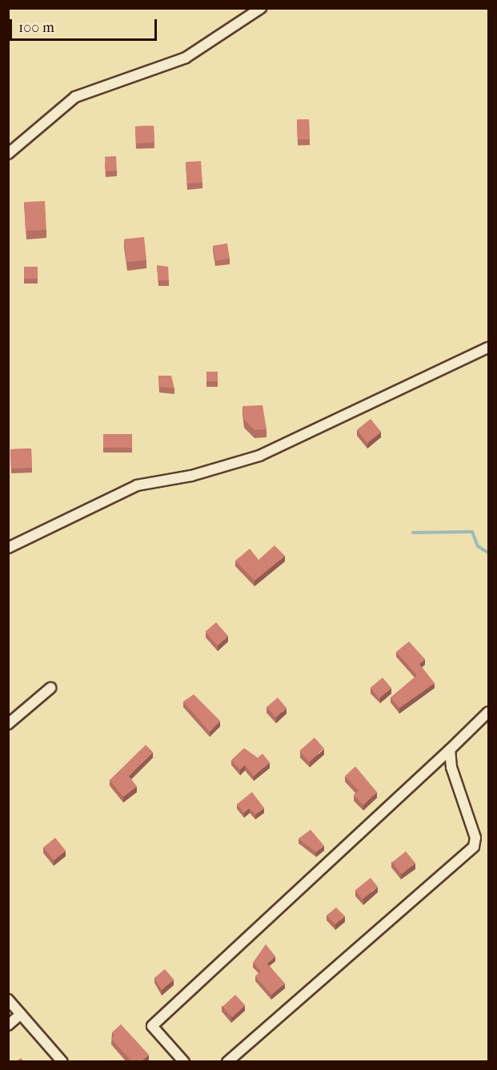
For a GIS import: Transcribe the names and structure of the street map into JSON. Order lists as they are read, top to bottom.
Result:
{
  "scale_bar": "100 m"
}
